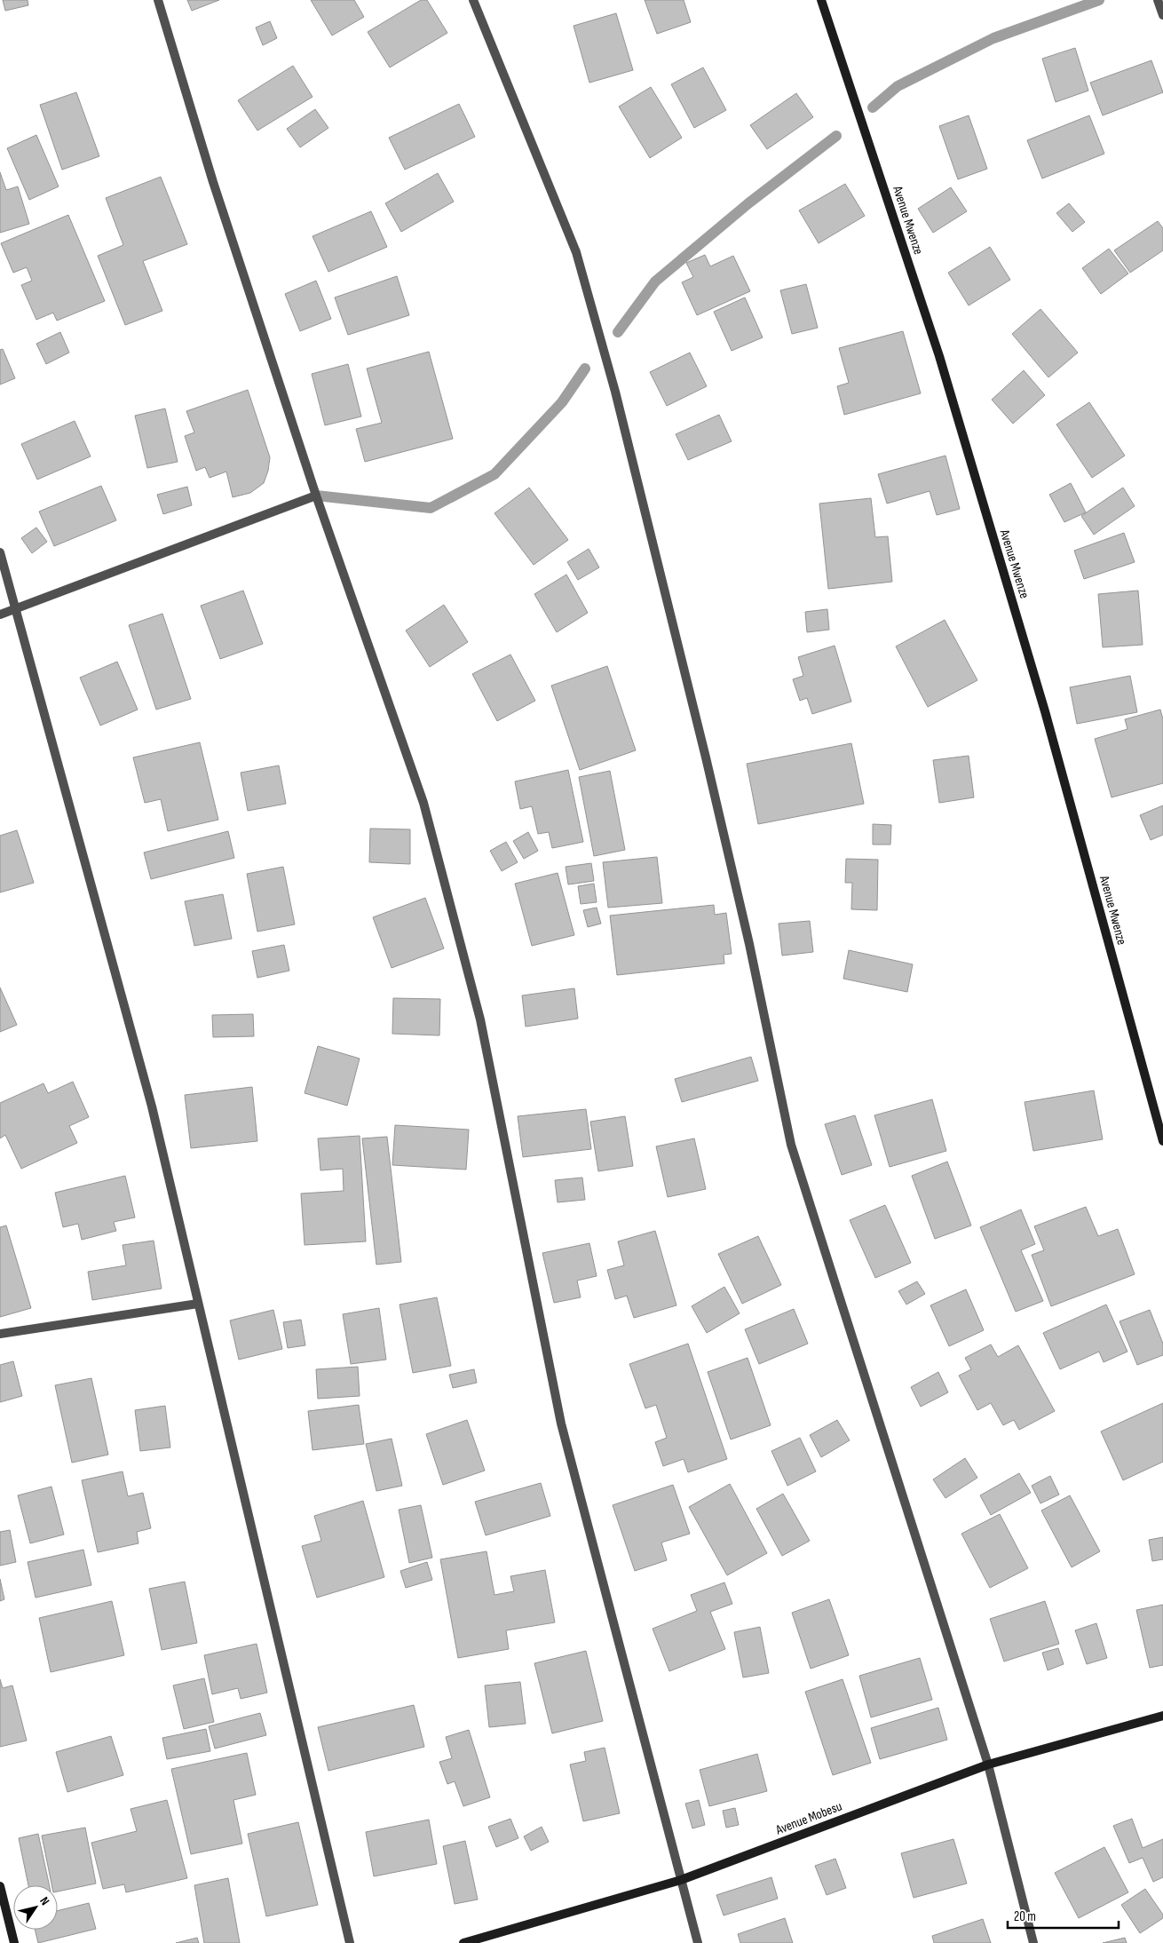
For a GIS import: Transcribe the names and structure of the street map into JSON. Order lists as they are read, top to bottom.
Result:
{
  "streets": {
    "street": ["Avenue Mwenze", "Avenue Mobesu"]
  },
  "scale_bar": "20 m",
  "north": "top right"
}
